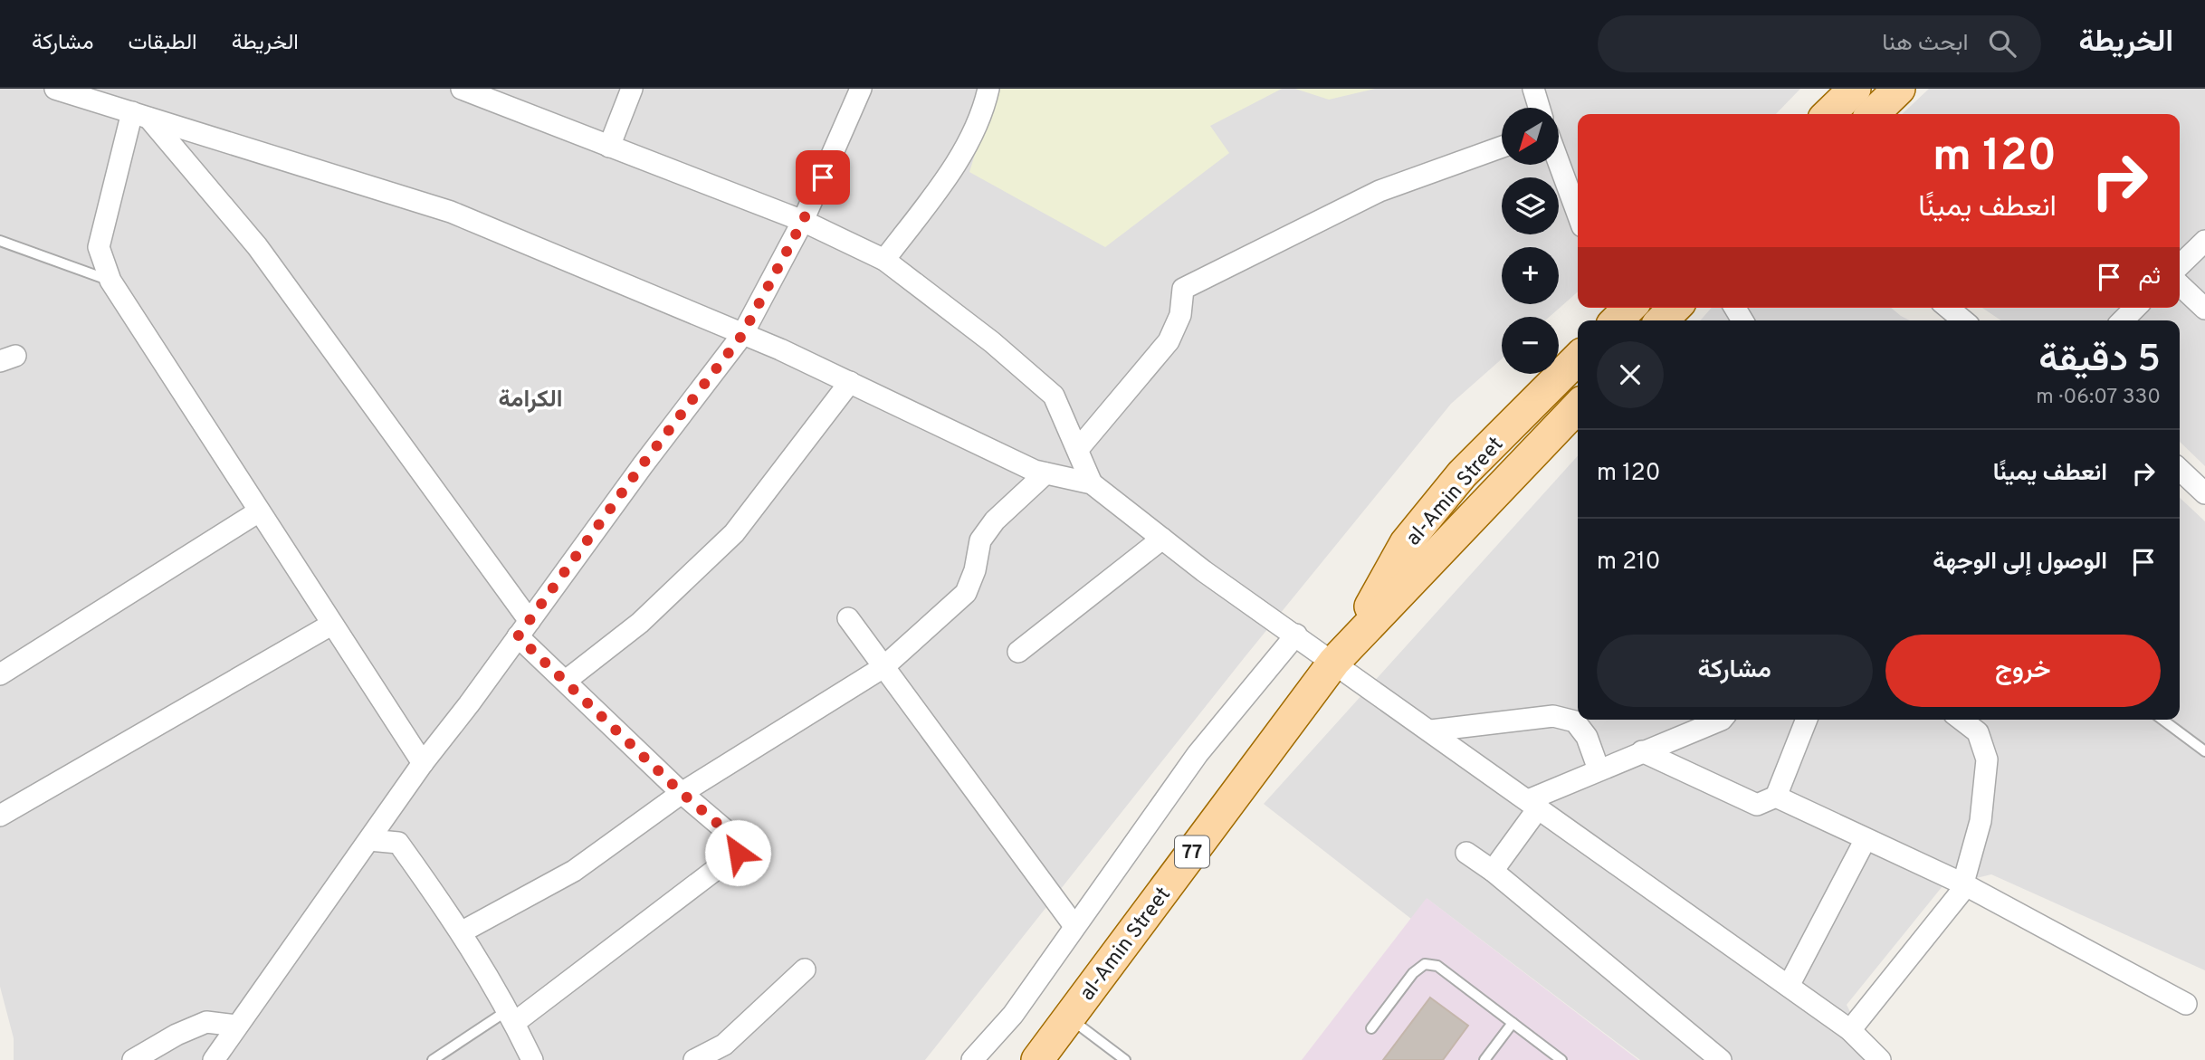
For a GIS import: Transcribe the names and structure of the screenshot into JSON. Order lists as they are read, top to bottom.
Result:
{
  "streets": {
    "main road": ["al-Amin Street", "77"]
  },
  "districts": ["الكرامة"],
  "north": "bottom left",
  "page": {
    "header": "الخريطة",
    "search": "ابحث هنا",
    "nav": ["الخريطة", "الطبقات", "مشاركة"],
    "map_buttons": ["+", "−"],
    "turn": ["120 m", "انعطف يمينًا"],
    "then": "ثم",
    "heading": ["5 دقيقة", "330 m · 06:07"],
    "list": [
      {
        "name": "انعطف يمينًا",
        "value": "120 m"
      },
      {
        "name": "الوصول إلى الوجهة",
        "value": "210 m"
      }
    ],
    "buttons": ["خروج", "مشاركة"]
  }
}
